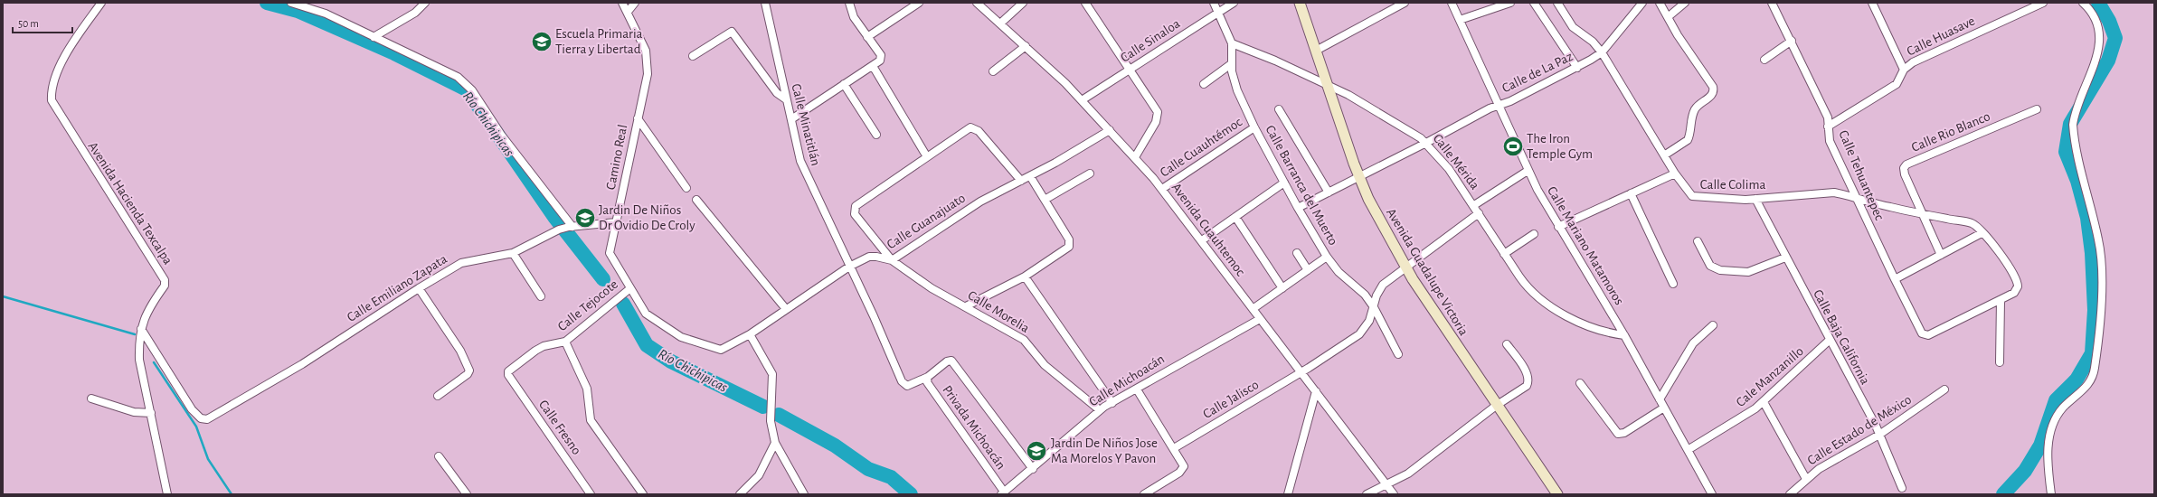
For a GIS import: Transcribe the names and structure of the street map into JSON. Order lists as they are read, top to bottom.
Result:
{
  "streets": {
    "main road": ["Avenida Guadalupe Victoria"],
    "street": [
      "Calle Huasave",
      "Calle Sinaloa",
      "Calle de La Paz",
      "Calle Minatitlán",
      "Calle Rio Blanco",
      "Calle Cuauhtémoc",
      "Camino Real",
      "Calle Mérida",
      "Calle Tehuantepec",
      "Calle Colima",
      "Calle Barranca del Muerto",
      "Avenida Hacienda Texcalpa",
      "Calle Guanajuato",
      "Avenida Cuauhtemoc",
      "Calle Mariano Matamoros",
      "Calle Emiliano Zapata",
      "Calle Tejocote",
      "Calle Morelia",
      "Calle Baja California",
      "Cale Manzanillo",
      "Calle Michoacán",
      "Calle Jalisco",
      "Calle Fresno",
      "Privada Michoacán",
      "Calle Estado de México"
    ]
  },
  "crossings": [
    ["Calle Huasave", "Calle Tehuantepec"],
    ["Calle Sinaloa", "Calle Barranca del Muerto"],
    ["Calle Sinaloa", "Avenida Cuauhtemoc"],
    ["Calle de La Paz", "Calle Mérida"],
    ["Calle de La Paz", "Calle Colima"],
    ["Calle de La Paz", "Calle Barranca del Muerto"],
    ["Calle de La Paz", "Calle Mariano Matamoros"],
    ["Calle de La Paz", "Avenida Guadalupe Victoria"],
    ["Calle Minatitlán", "Calle Guanajuato"],
    ["Calle Minatitlán", "Privada Michoacán"],
    ["Calle Rio Blanco", "Calle Colima"],
    ["Calle Cuauhtémoc", "Calle Barranca del Muerto"],
    ["Calle Cuauhtémoc", "Avenida Cuauhtemoc"],
    ["Camino Real", "Calle Guanajuato"],
    ["Camino Real", "Calle Emiliano Zapata"],
    ["Camino Real", "Calle Tejocote"],
    ["Calle Mérida", "Calle Barranca del Muerto"],
    ["Calle Mérida", "Calle Mariano Matamoros"],
    ["Calle Mérida", "Avenida Guadalupe Victoria"],
    ["Calle Mérida", "Calle Jalisco"],
    ["Calle Tehuantepec", "Calle Colima"],
    ["Calle Colima", "Calle Baja California"],
    ["Calle Barranca del Muerto", "Calle Jalisco"],
    ["Avenida Hacienda Texcalpa", "Calle Emiliano Zapata"],
    ["Calle Guanajuato", "Avenida Cuauhtemoc"],
    ["Calle Guanajuato", "Calle Morelia"],
    ["Avenida Cuauhtemoc", "Calle Michoacán"],
    ["Avenida Cuauhtemoc", "Calle Jalisco"],
    ["Calle Mariano Matamoros", "Cale Manzanillo"],
    ["Avenida Guadalupe Victoria", "Calle Jalisco"],
    ["Calle Tejocote", "Calle Fresno"],
    ["Calle Morelia", "Calle Michoacán"],
    ["Calle Baja California", "Cale Manzanillo"],
    ["Calle Baja California", "Calle Estado de México"],
    ["Calle Michoacán", "Privada Michoacán"]
  ],
  "water": ["Río Chichipicas"],
  "places": {
    "school or university": ["Escuela Primaria Tierra y Libertad", "Jardin De Niños Dr Ovidio De Croly", "Jardin De Niños Jose Ma Morelos Y Pavon"],
    "sports": ["The Iron Temple Gym"]
  },
  "scale_bar": "50 m"
}
